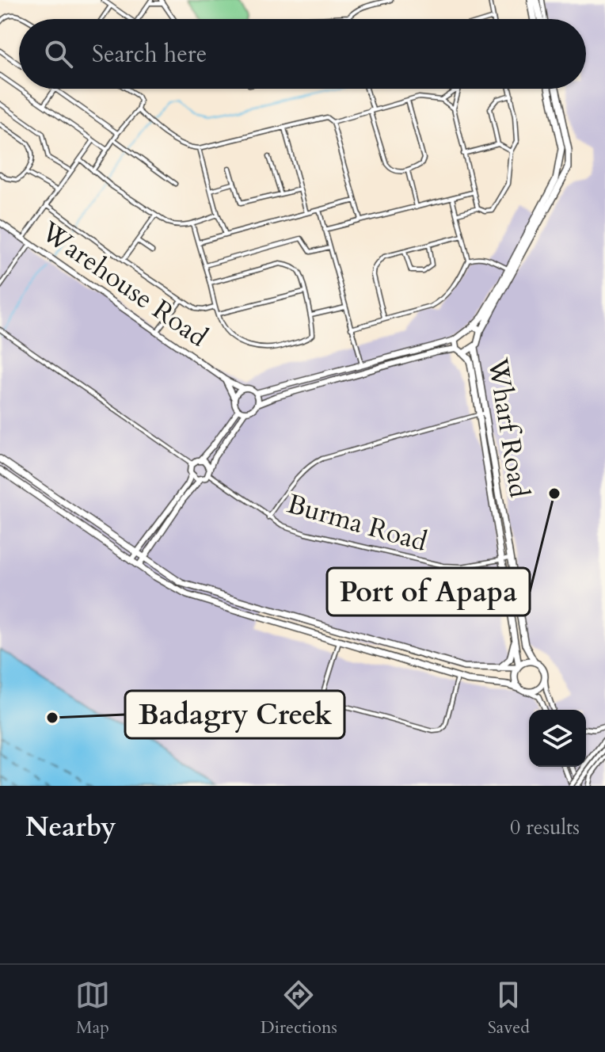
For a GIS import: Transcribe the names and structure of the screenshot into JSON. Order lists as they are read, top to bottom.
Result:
{
  "streets": {
    "main road": ["Warehouse Road", "Wharf Road"],
    "street": ["Burma Road"]
  },
  "crossings": [
    ["Wharf Road", "Burma Road"]
  ],
  "places": ["Port of Apapa", "Badagry Creek"],
  "page": {
    "search": "Search here",
    "heading": ["Nearby", "0 results"],
    "nav": ["Map", "Directions", "Saved"]
  }
}
